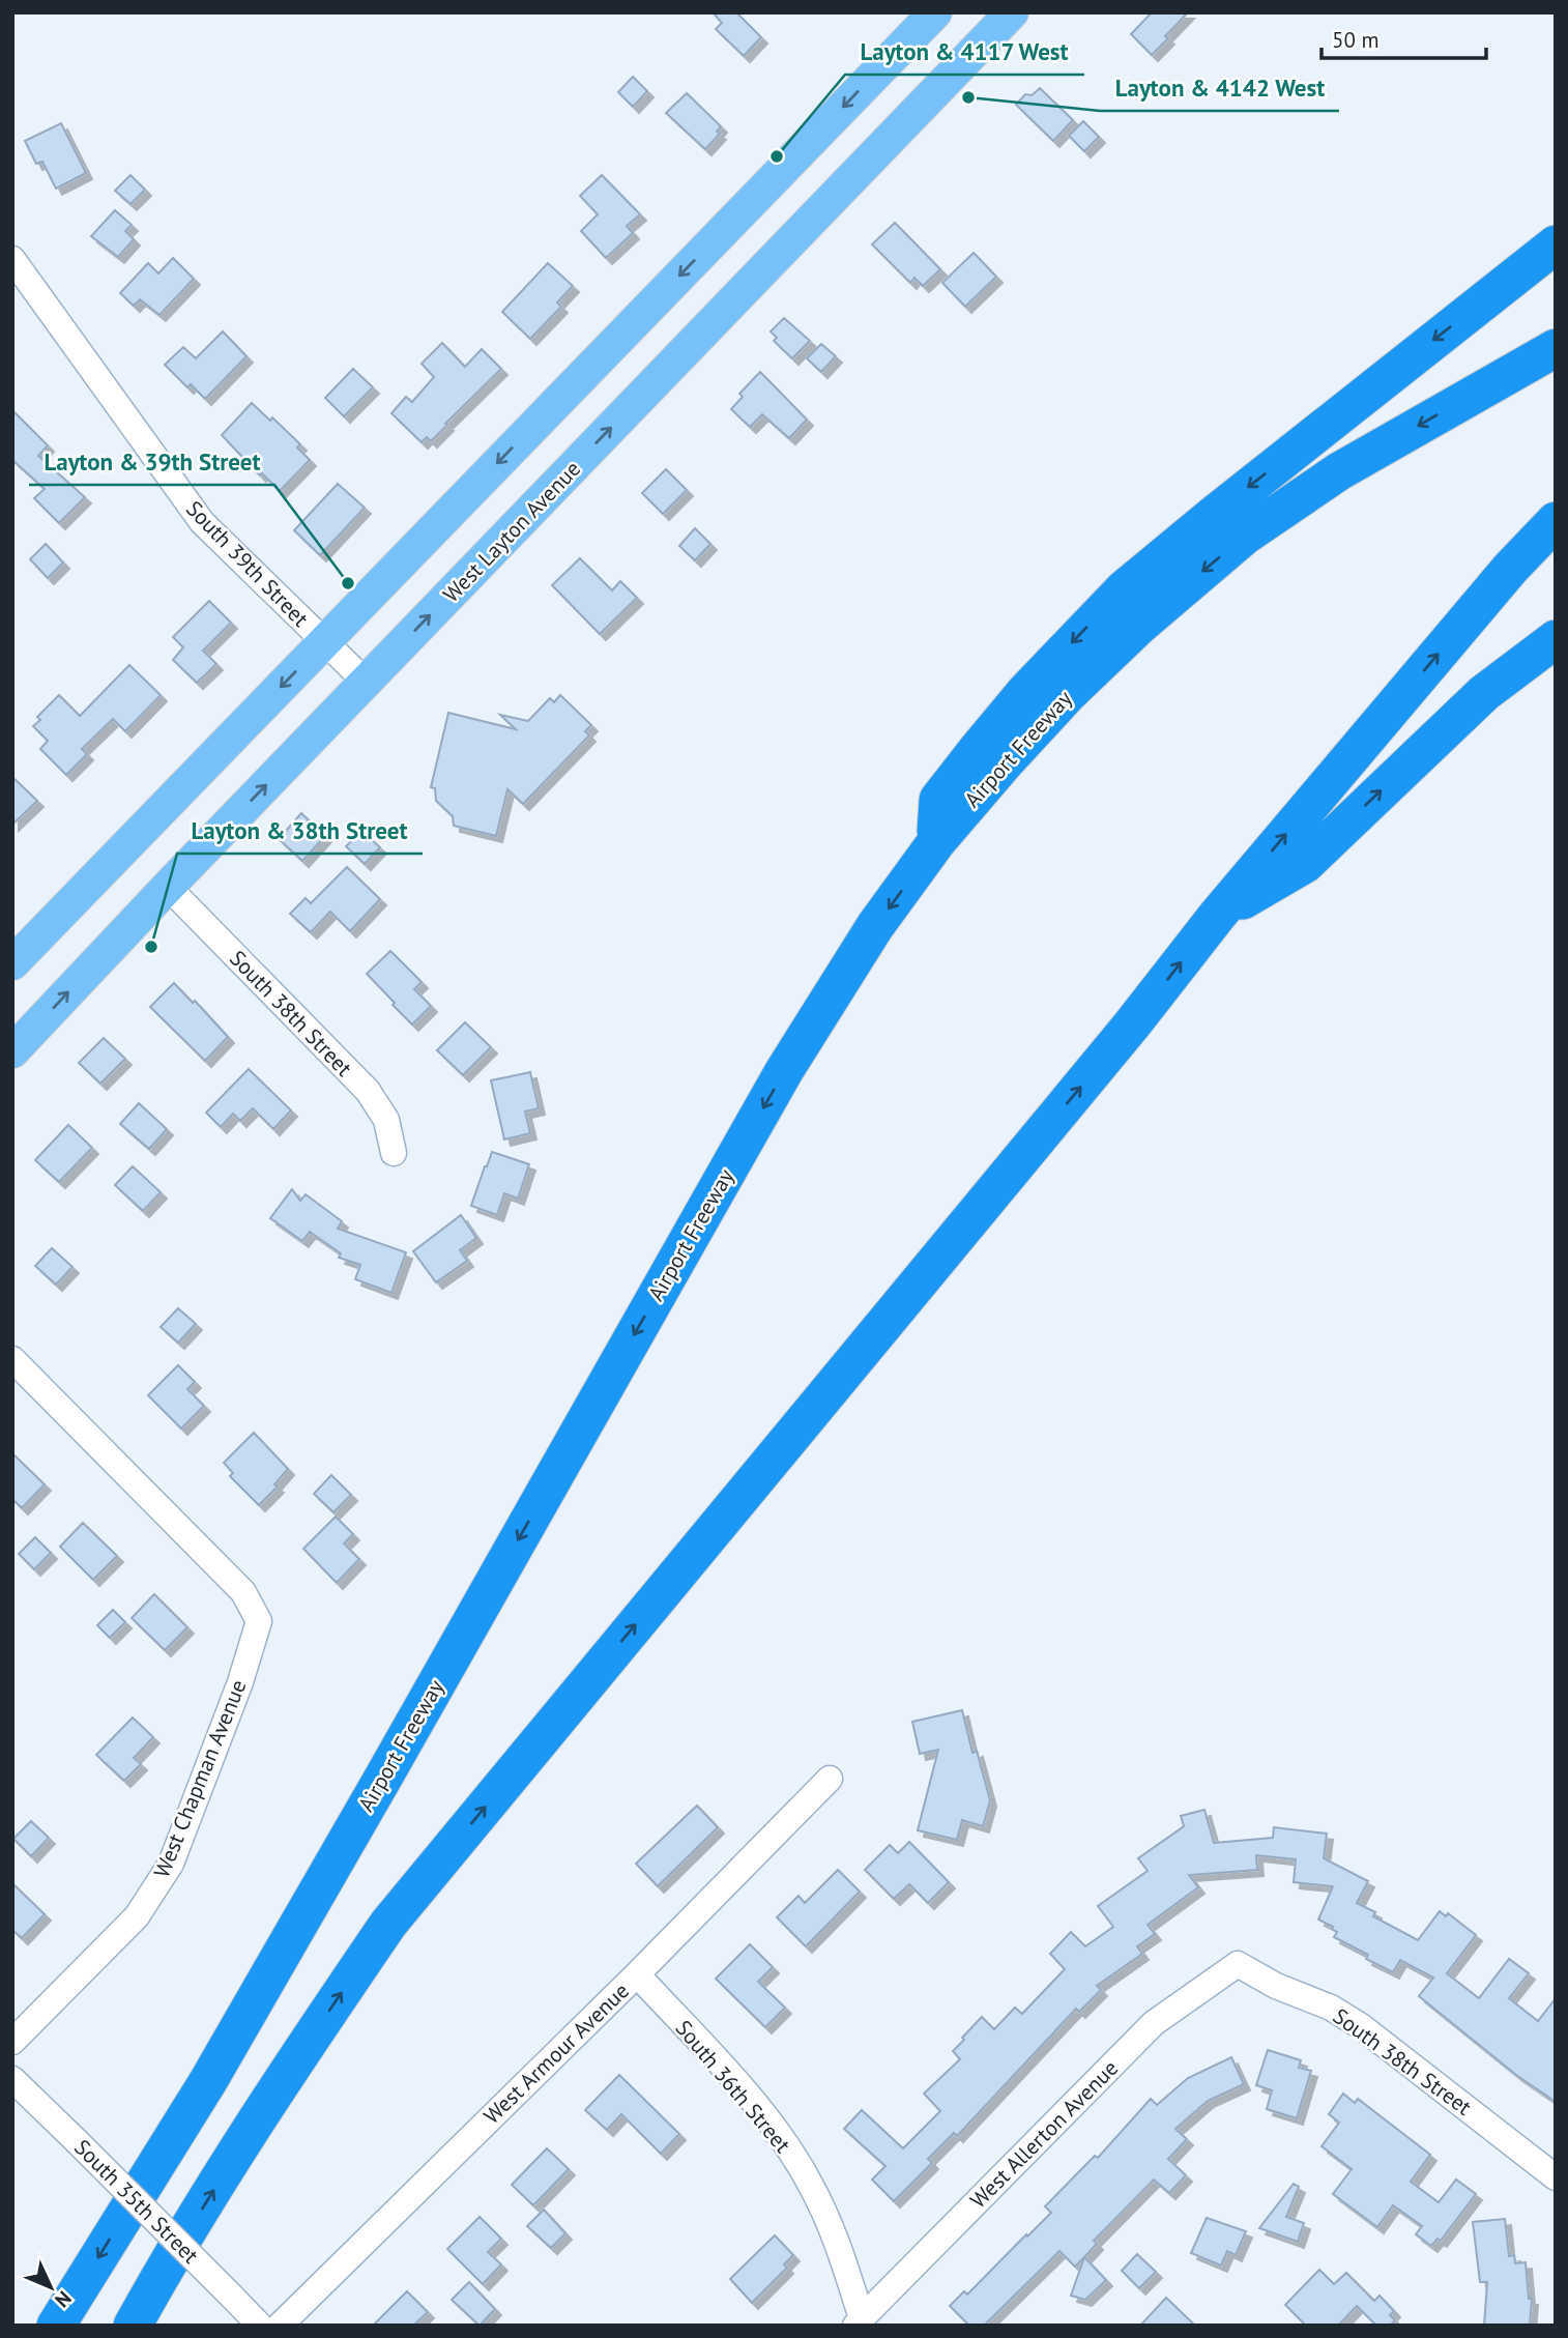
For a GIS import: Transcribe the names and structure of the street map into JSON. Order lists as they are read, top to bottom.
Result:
{
  "streets": {
    "highway": ["Airport Freeway"],
    "main road": ["West Layton Avenue"],
    "street": [
      "South 39th Street",
      "South 38th Street",
      "West Chapman Avenue",
      "West Armour Avenue",
      "South 36th Street",
      "West Allerton Avenue",
      "South 35th Street"
    ]
  },
  "crossings": [
    ["West Layton Avenue", "South 39th Street"],
    ["West Layton Avenue", "South 38th Street"],
    ["South 38th Street", "West Allerton Avenue"],
    ["West Armour Avenue", "South 36th Street"],
    ["South 36th Street", "West Allerton Avenue"]
  ],
  "places": [
    "Layton & 4142 West",
    "Layton & 4117 West",
    "Layton & 39th Street",
    "Layton & 38th Street"
  ],
  "scale_bar": "50 m",
  "north": "bottom right"
}
